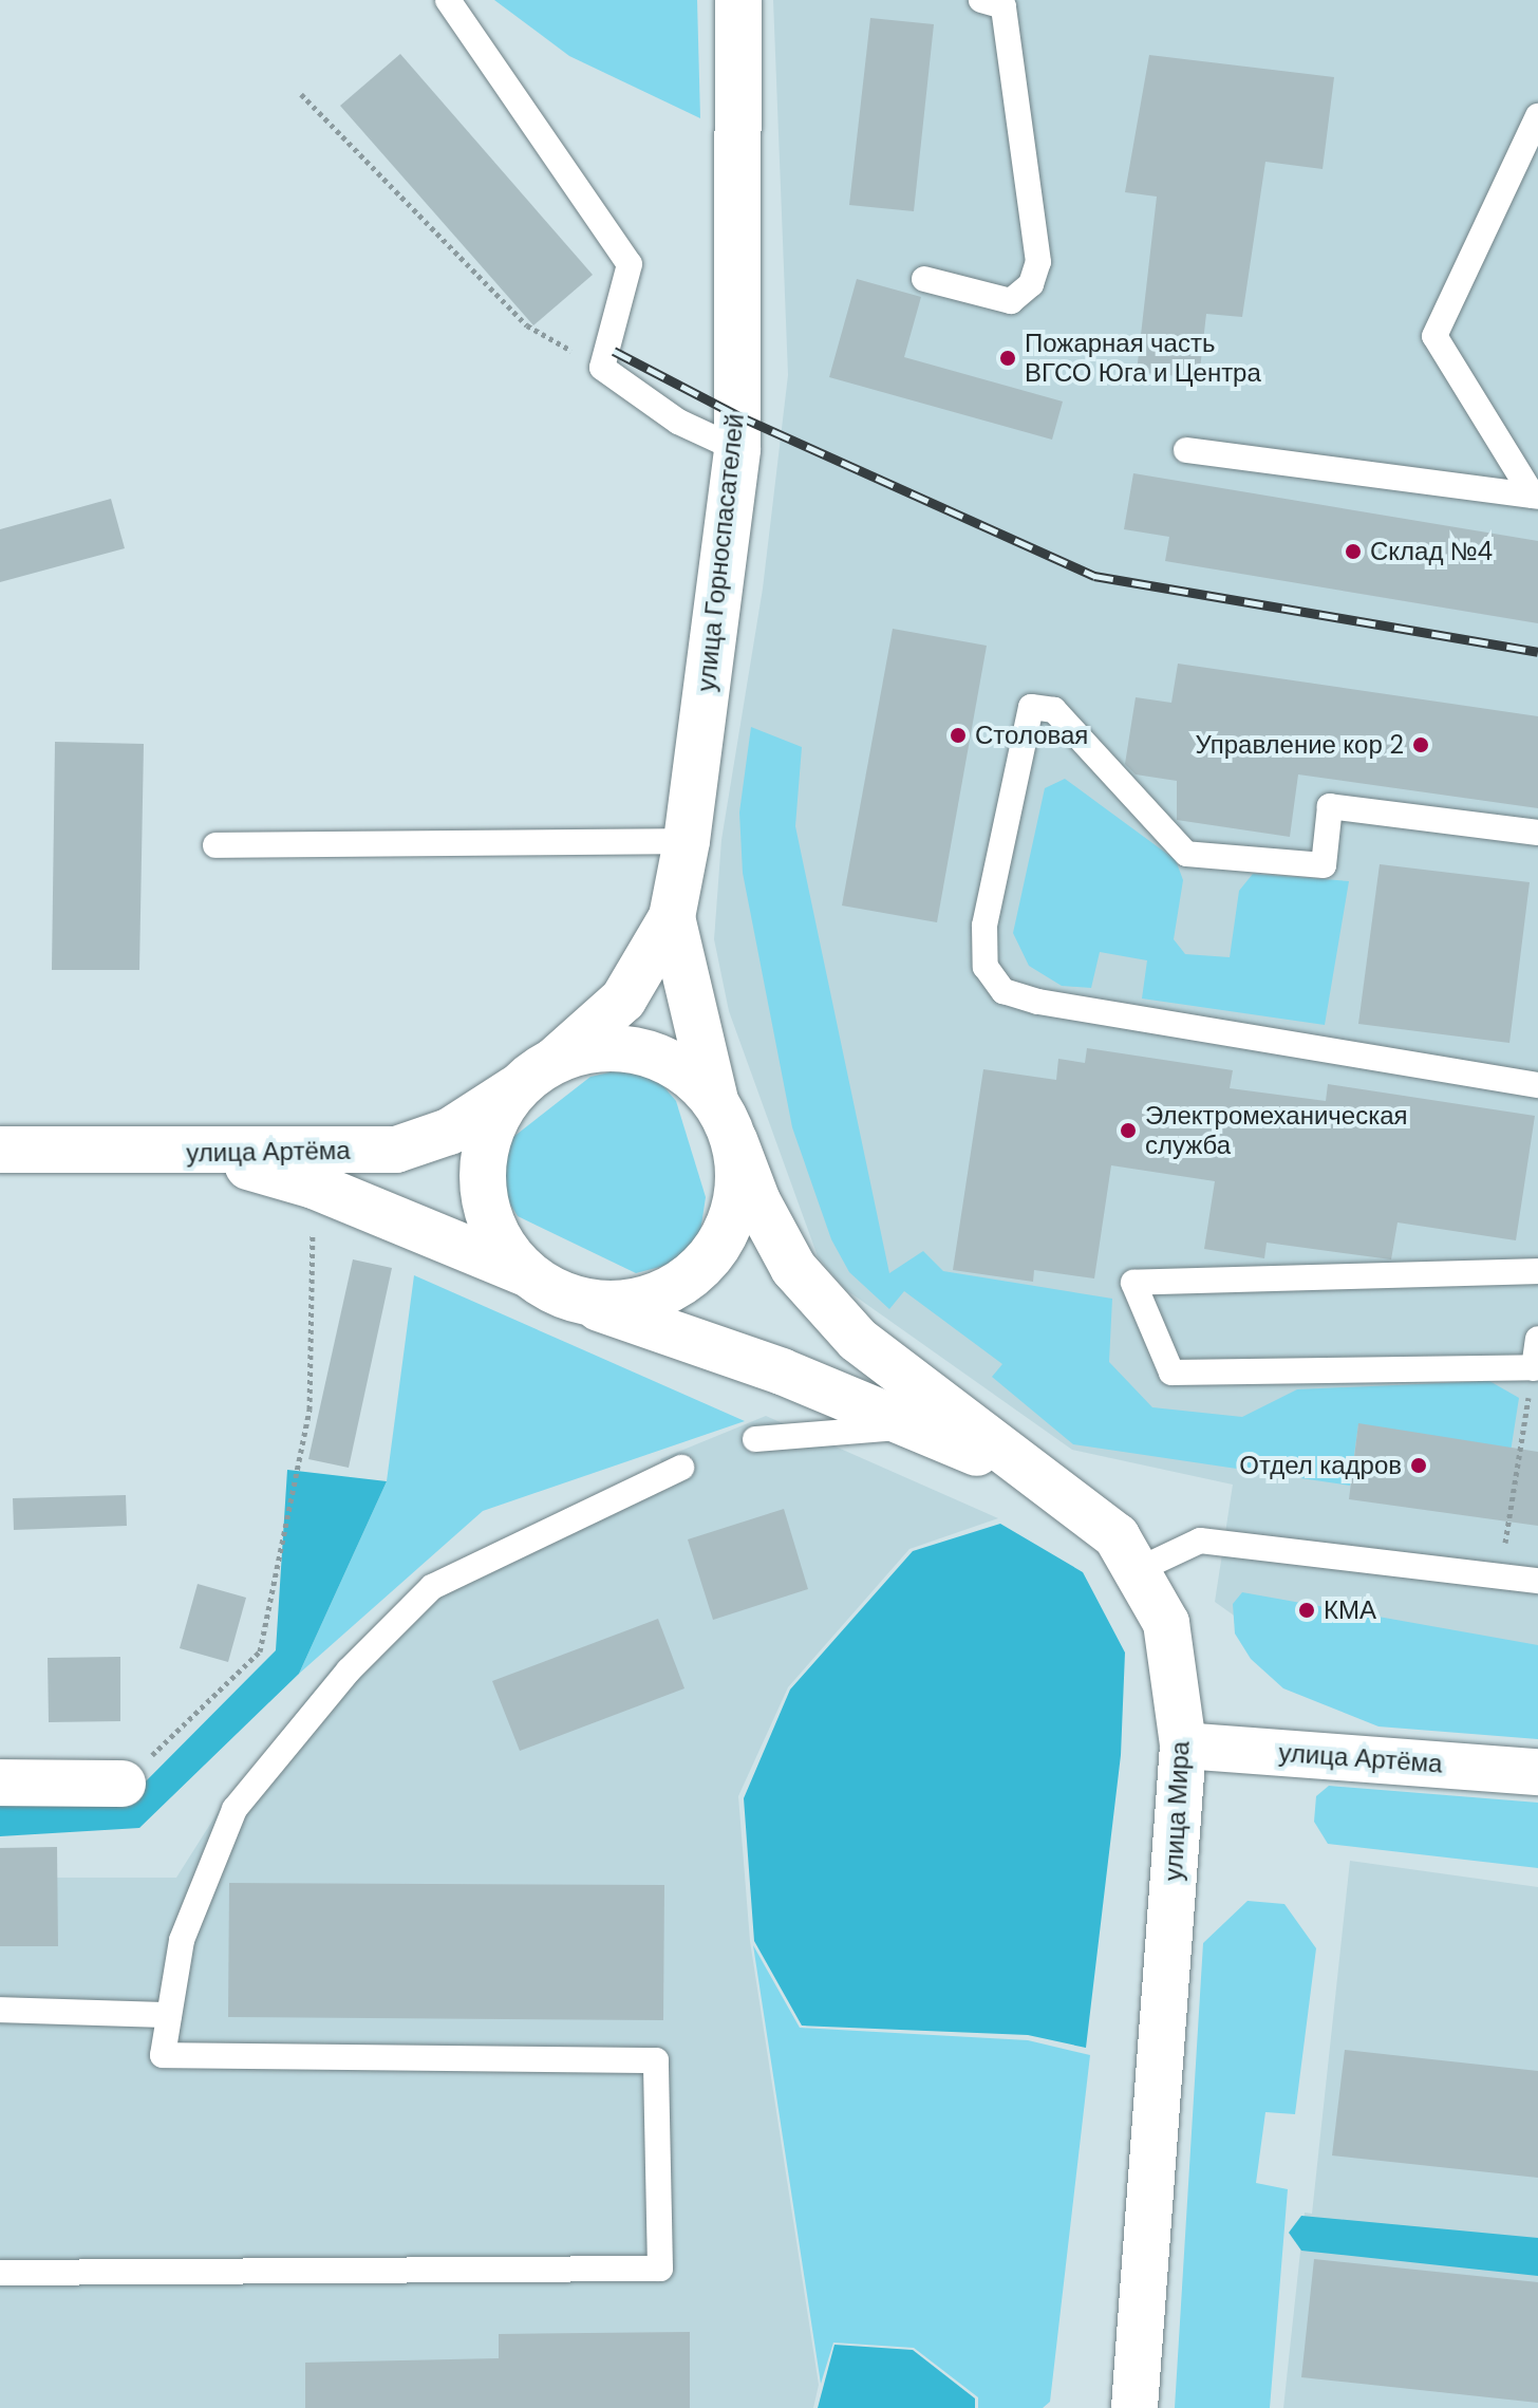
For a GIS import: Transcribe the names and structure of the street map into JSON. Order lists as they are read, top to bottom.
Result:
{
  "streets": {
    "street": ["улица Горноспасателей", "улица Артёма", "улица Мира"]
  },
  "crossings": [
    ["улица Горноспасателей", "улица Артёма"],
    ["улица Артёма", "улица Мира"]
  ],
  "places": [
    "Пожарная часть ВГСО Юга и Центра",
    "Склад №4",
    "Столовая",
    "Управление кор 2",
    "Электромеханическая служба",
    "Отдел кадров",
    "КМА"
  ]
}
